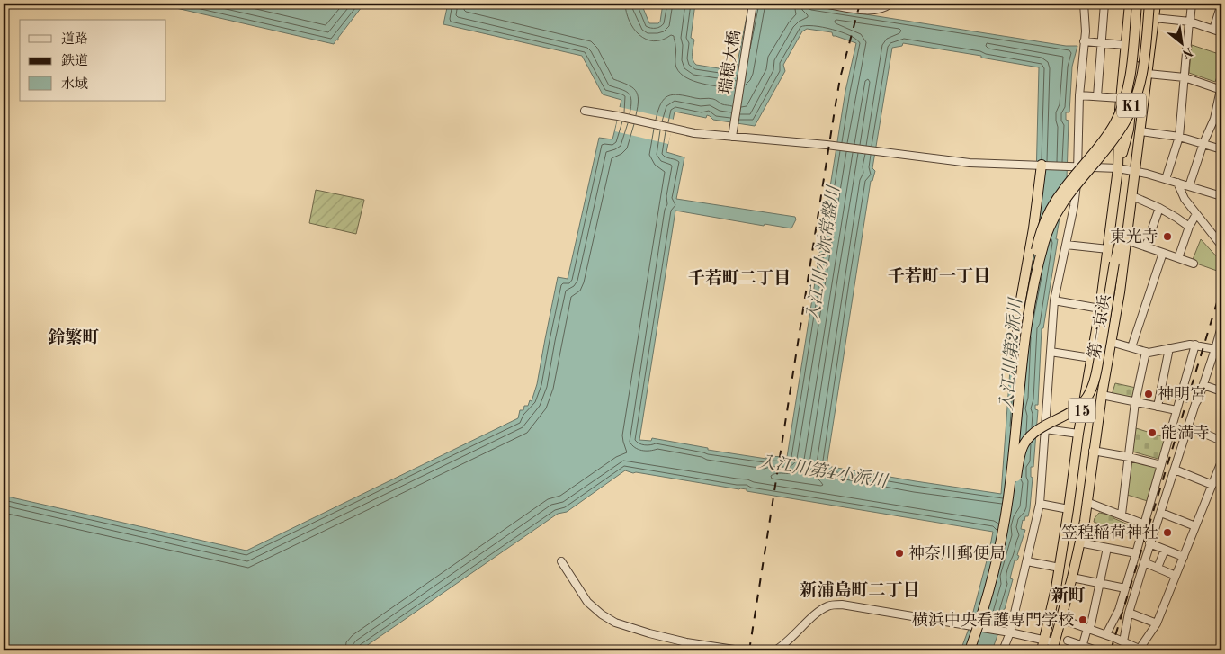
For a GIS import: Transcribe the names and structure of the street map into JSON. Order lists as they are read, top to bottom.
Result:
{
  "streets": {
    "highway": ["K1", "第一京浜", "15"],
    "street": ["瑞穂大橋"]
  },
  "crossings": [
    ["K1", "第一京浜"],
    ["第一京浜", "15"]
  ],
  "districts": [
    "千若町一丁目",
    "千若町二丁目",
    "鈴繁町",
    "新浦島町二丁目",
    "新町"
  ],
  "water": ["入江川小派常盤川", "入江川第2派川", "入江川第4小派川"],
  "places": [
    "東光寺",
    "神明宮",
    "能満寺",
    "笠䅣稲荷神社",
    "神奈川郵便局",
    "横浜中央看護専門学校"
  ],
  "legend": ["道路", "鉄道", "水域"],
  "north": "bottom right"
}
